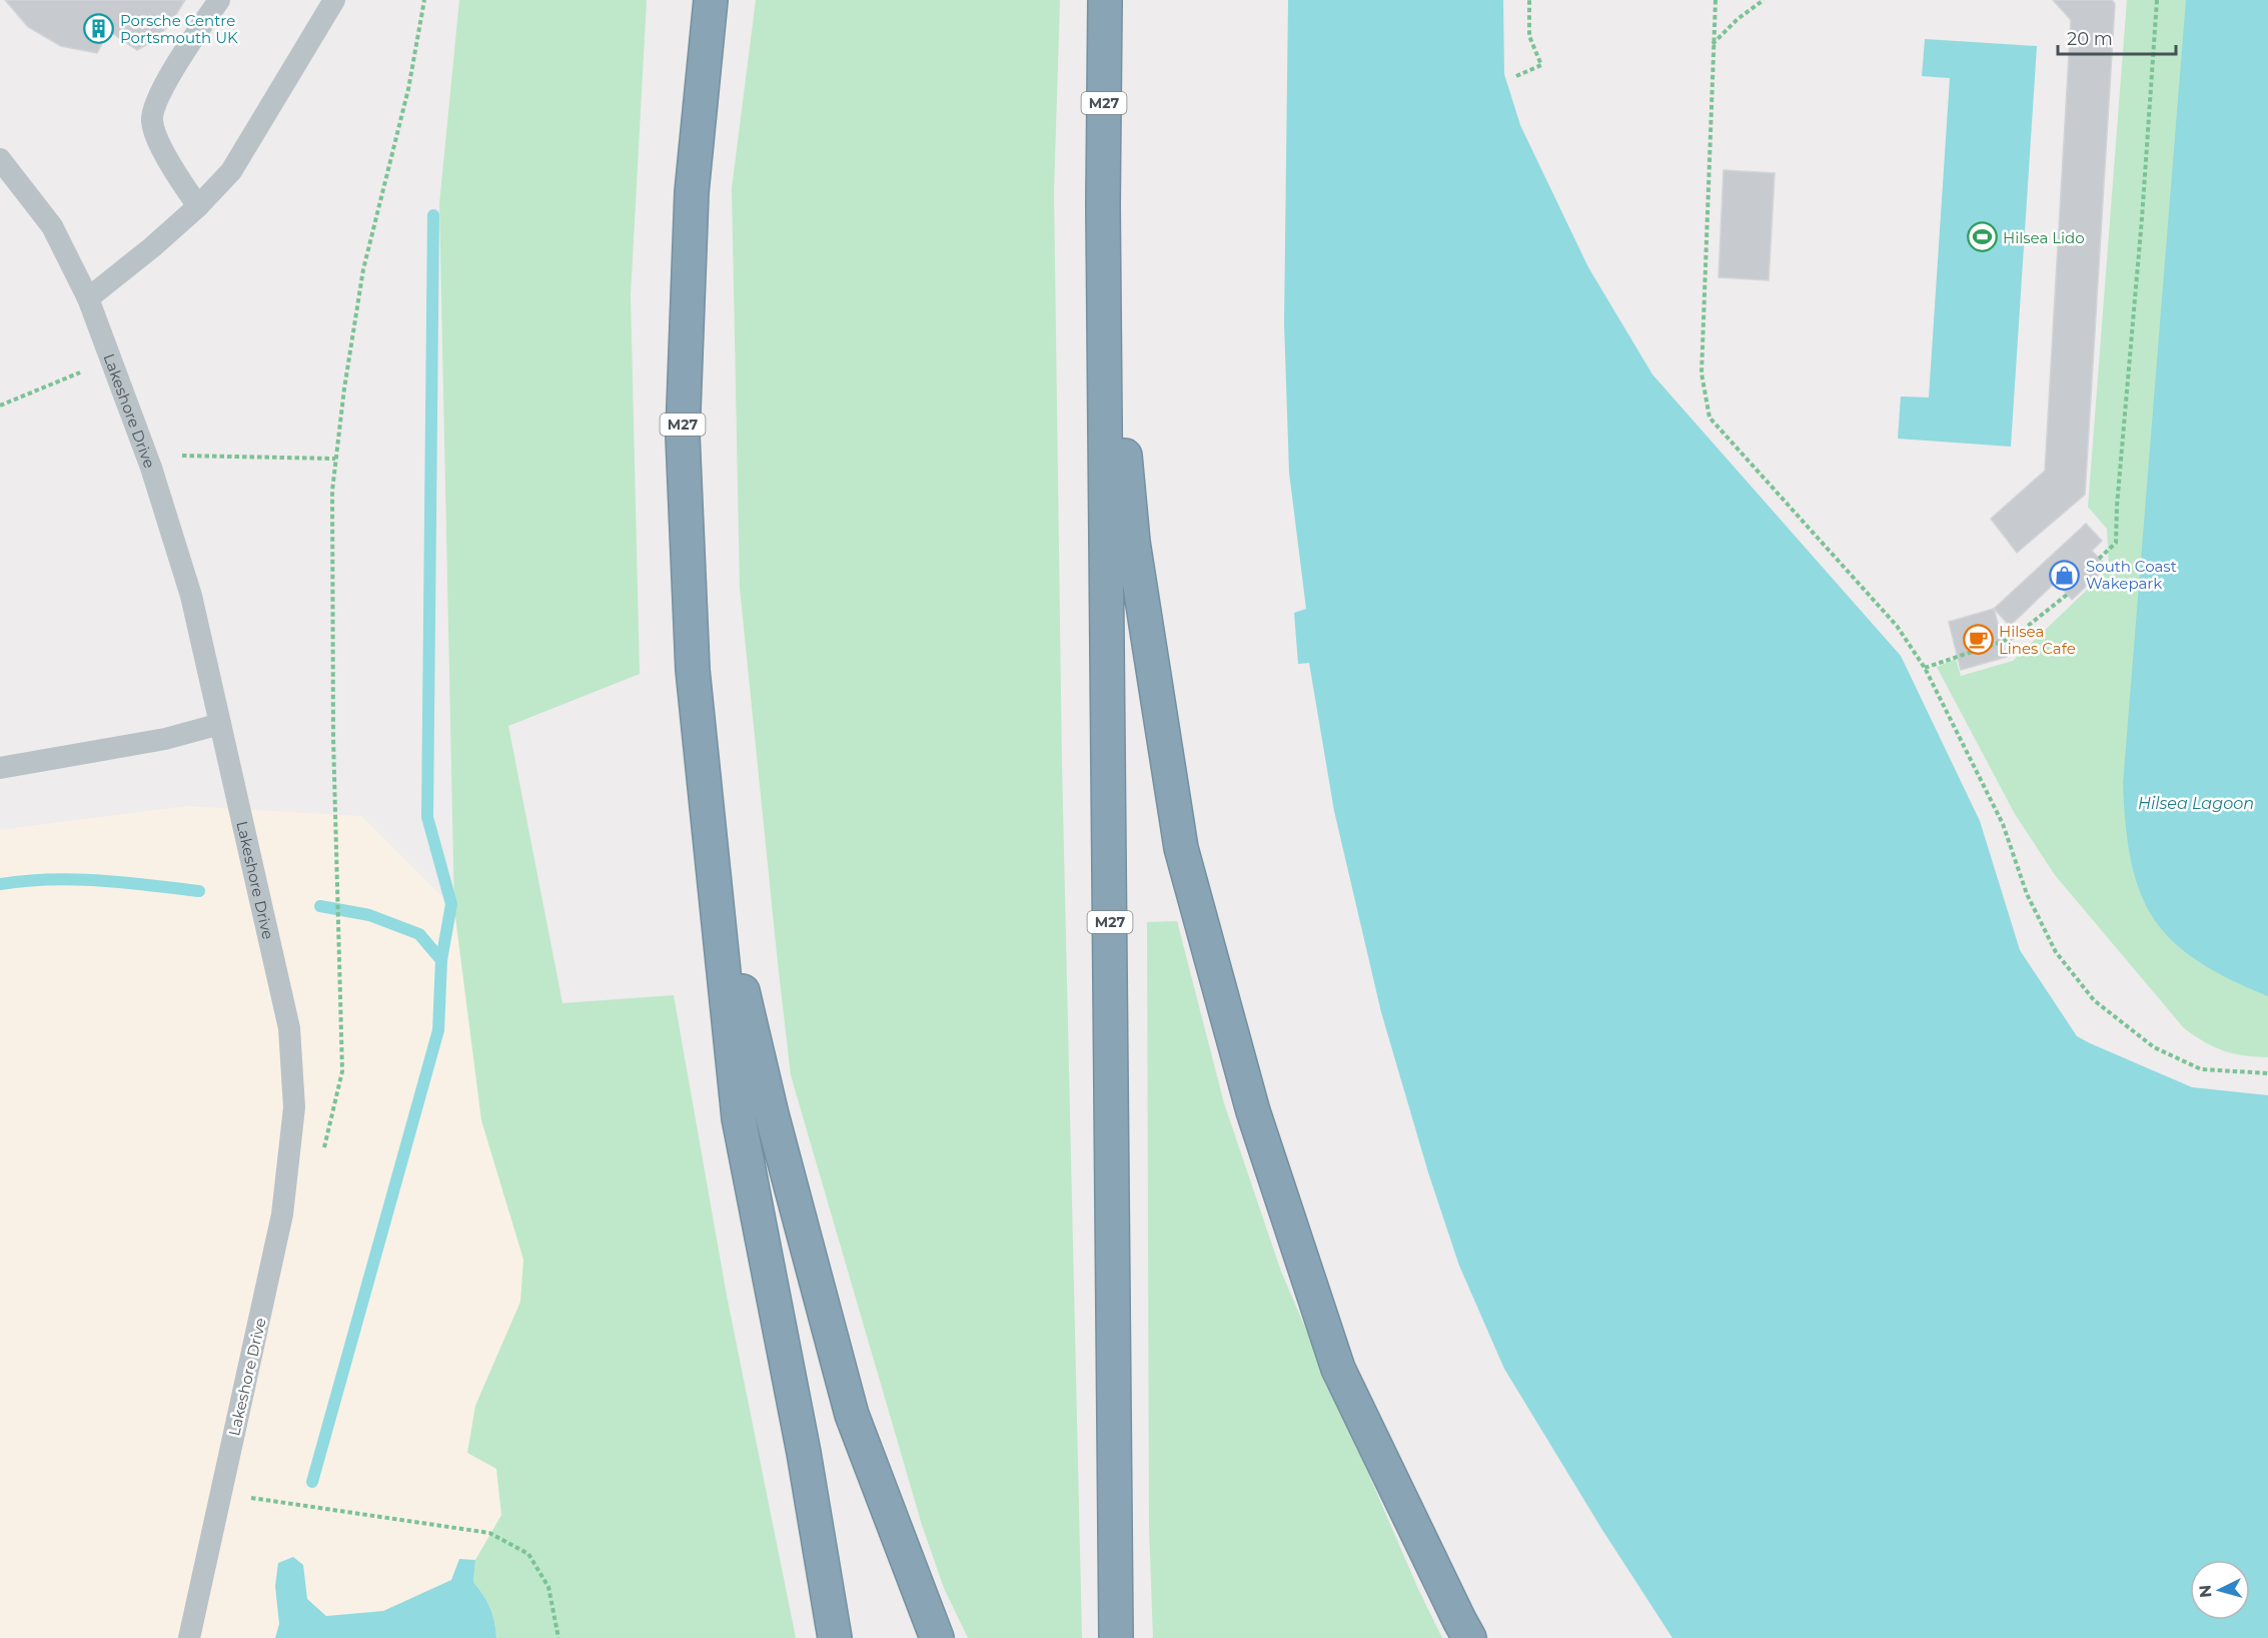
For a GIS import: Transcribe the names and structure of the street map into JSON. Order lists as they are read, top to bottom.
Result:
{
  "streets": {
    "highway": ["M27"],
    "lane": ["Lakeshore Drive"]
  },
  "water": ["Hilsea Lagoon"],
  "places": {
    "building": ["Porsche Centre Portsmouth UK"],
    "sports": ["Hilsea Lido"],
    "shop": ["South Coast Wakepark"],
    "cafe": ["Hilsea Lines Cafe"]
  },
  "scale_bar": "20 m",
  "north": "left"
}
